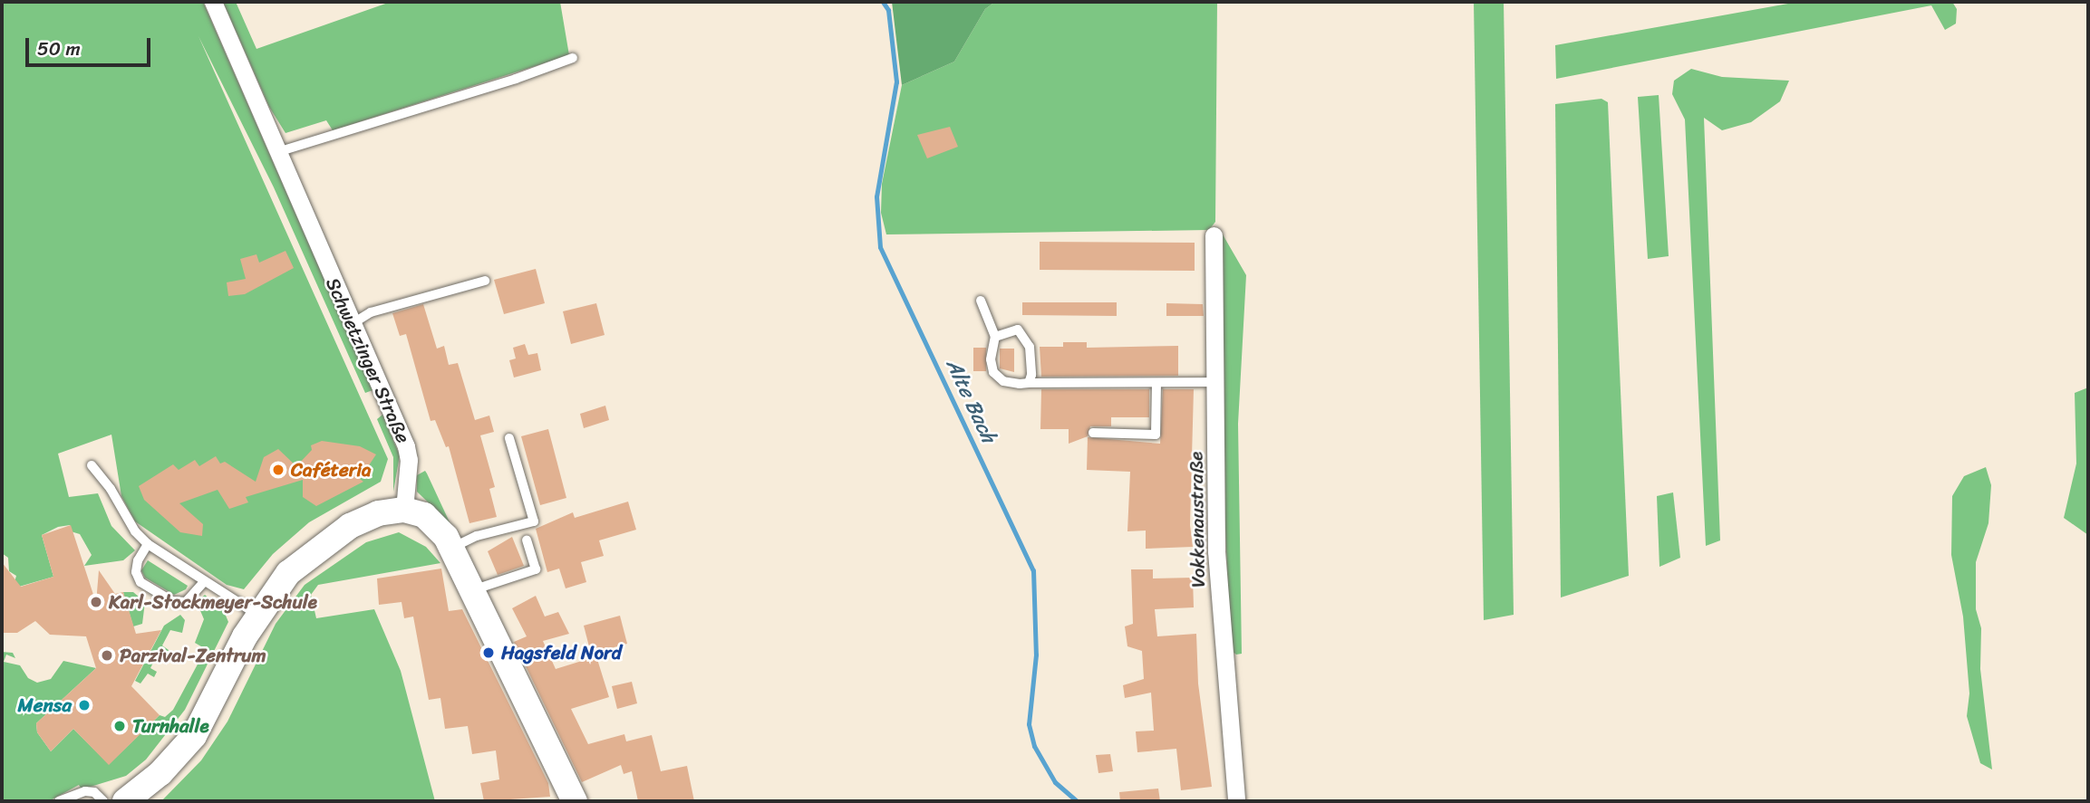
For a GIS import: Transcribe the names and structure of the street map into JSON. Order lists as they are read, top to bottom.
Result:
{
  "streets": {
    "street": ["Schwetzinger Straße", "Vokkenaustraße"]
  },
  "water": ["Alte Bach"],
  "places": [
    "Caféteria",
    "Karl-Stockmeyer-Schule",
    "Hagsfeld Nord",
    "Parzival-Zentrum",
    "Mensa",
    "Turnhalle"
  ],
  "scale_bar": "50 m"
}
